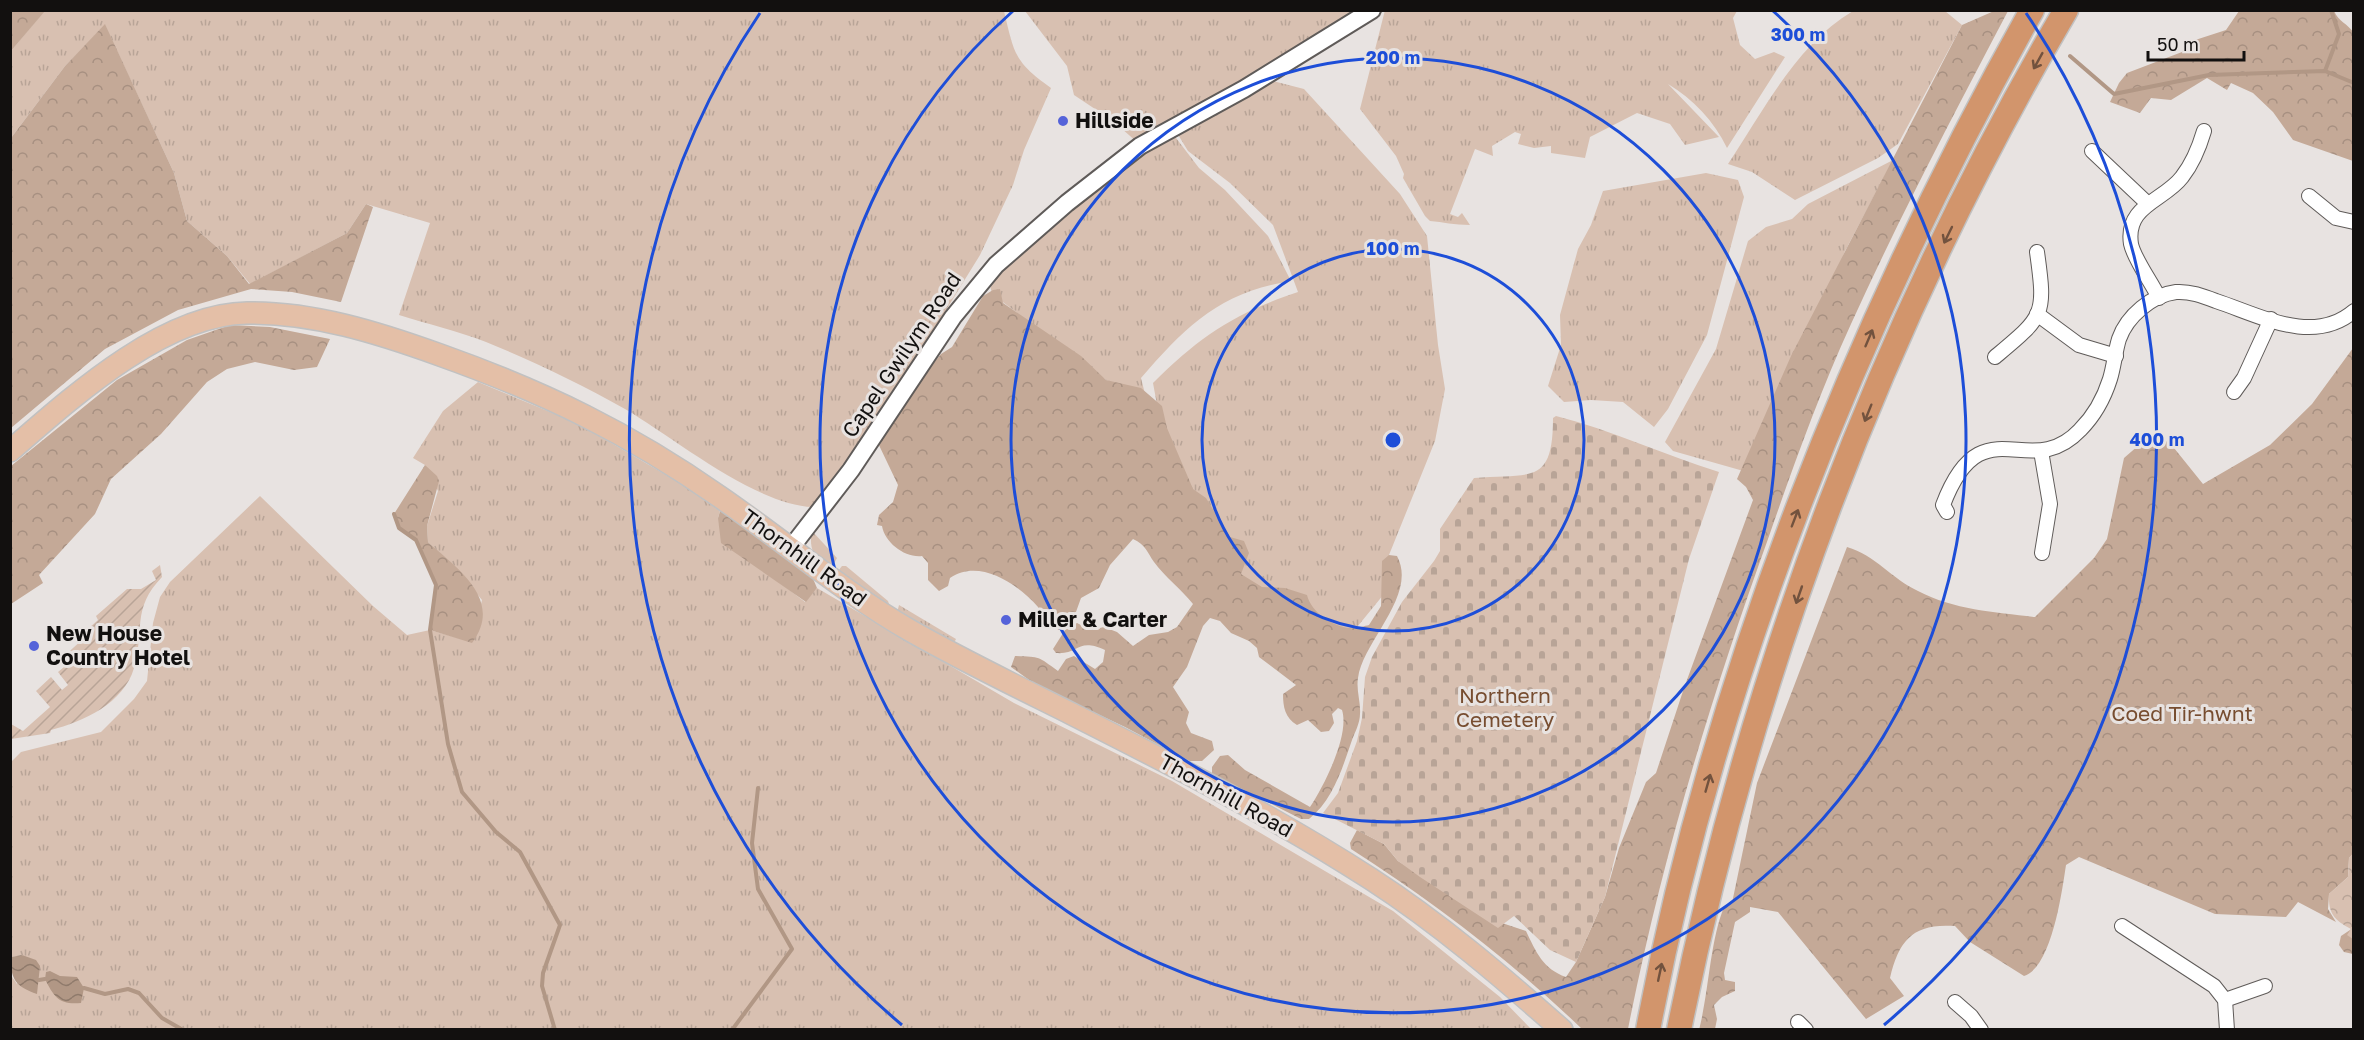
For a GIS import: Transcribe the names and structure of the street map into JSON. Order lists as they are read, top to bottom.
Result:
{
  "streets": {
    "main road": ["Thornhill Road"],
    "street": ["Capel Gwilym Road"]
  },
  "crossings": [
    ["Capel Gwilym Road", "Thornhill Road"]
  ],
  "parks": ["Northern Cemetery", "Coed Tir-hwnt"],
  "places": ["Hillside", "Miller & Carter", "New House Country Hotel"],
  "scale_bar": "50 m",
  "rings": [
    "300 m",
    "200 m",
    "100 m",
    "400 m"
  ]
}
